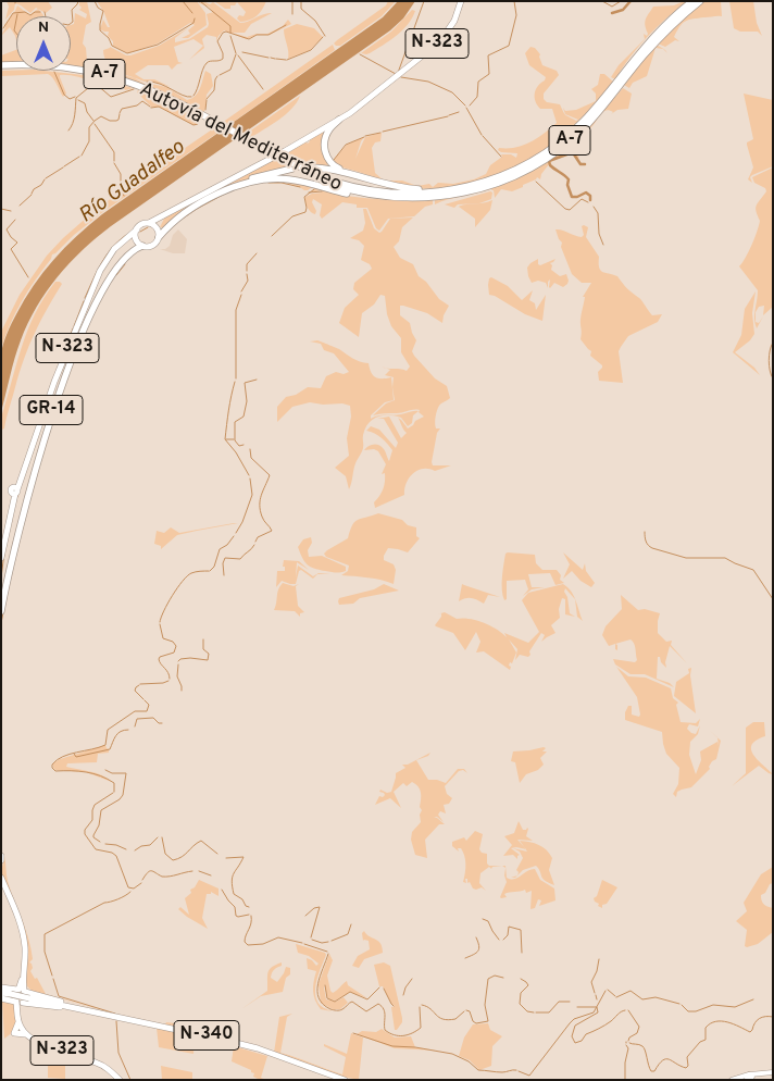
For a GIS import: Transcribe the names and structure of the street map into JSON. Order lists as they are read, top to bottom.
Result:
{
  "streets": {
    "highway": [
      "N-323",
      "A-7",
      "Autovía del Mediterráneo",
      "GR-14",
      "N-340"
    ]
  },
  "crossings": [
    ["N-323", "GR-14"],
    ["N-323", "N-340"]
  ],
  "water": ["Río Guadalfeo"],
  "north": "top"
}
